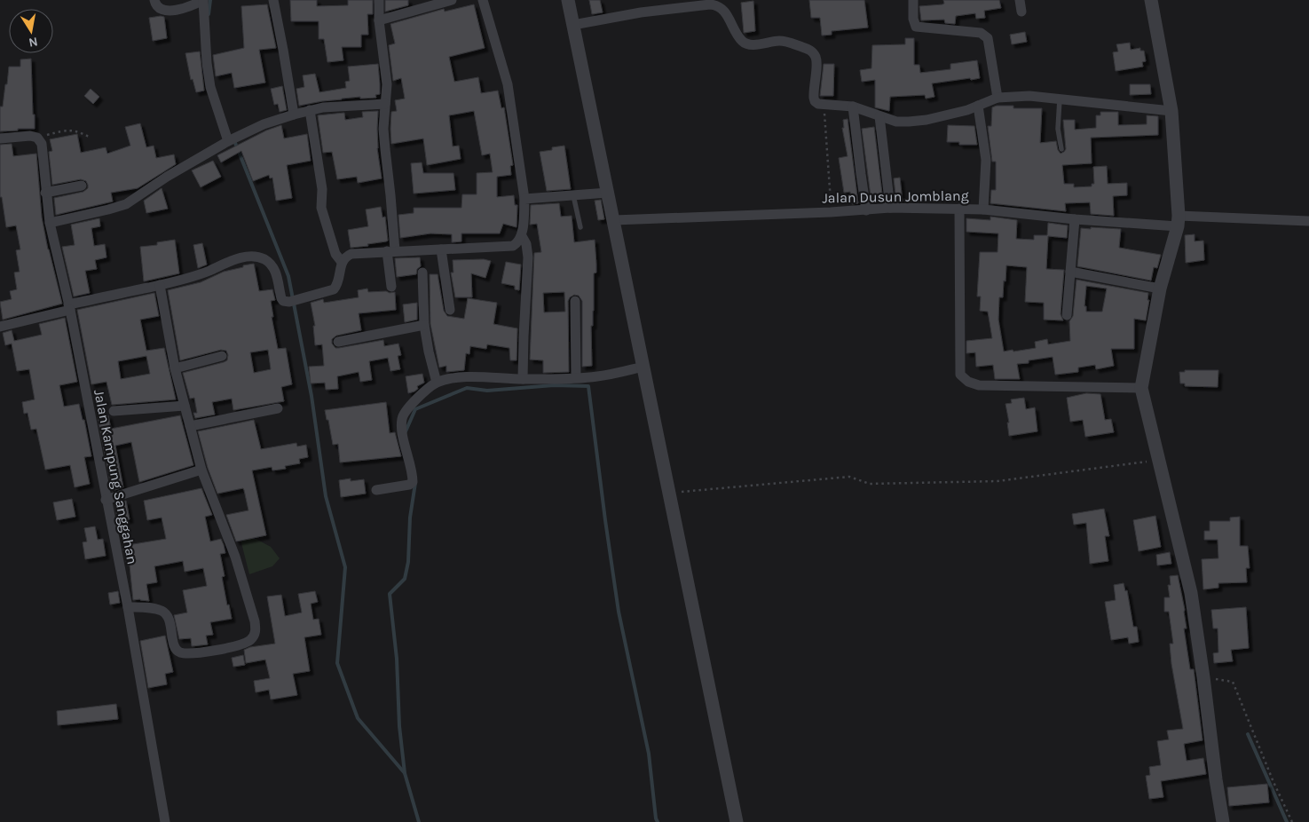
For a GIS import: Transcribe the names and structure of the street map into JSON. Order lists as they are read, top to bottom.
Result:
{
  "streets": {
    "street": ["Jalan Dusun Jomblang", "Jalan Kampung Sanggahan"]
  },
  "north": "bottom"
}
